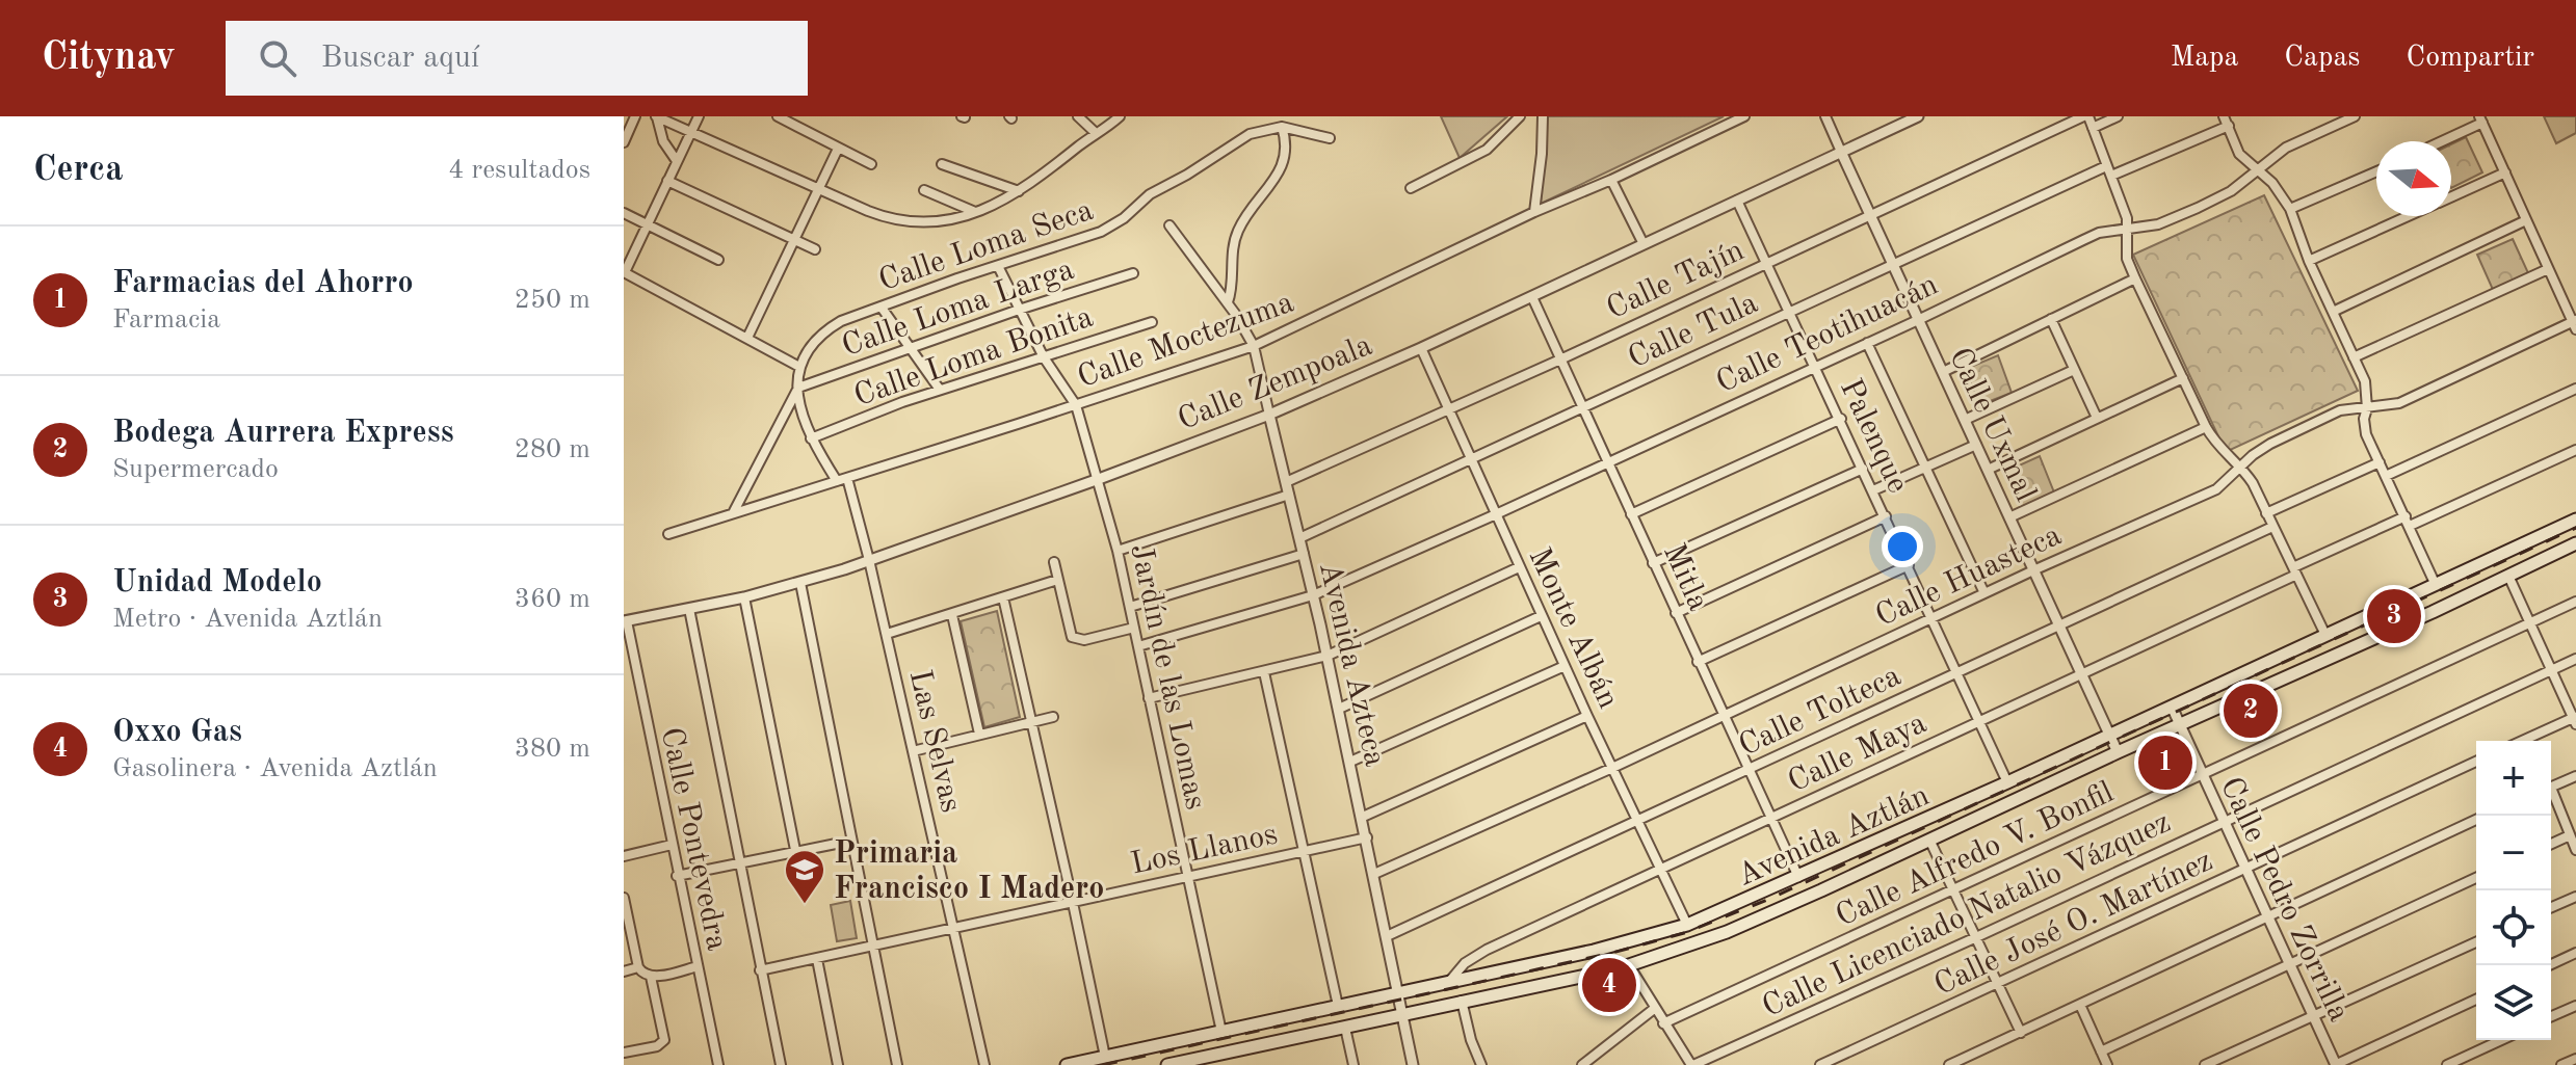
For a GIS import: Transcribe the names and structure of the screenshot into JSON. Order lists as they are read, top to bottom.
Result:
{
  "streets": {
    "main road": ["Avenida Aztlán"],
    "street": [
      "Calle Loma Seca",
      "Calle Tajín",
      "Calle Loma Larga",
      "Calle Tula",
      "Calle Teotihuacán",
      "Calle Moctezuma",
      "Calle Loma Bonita",
      "Calle Zempoala",
      "Calle Uxmal",
      "Palenque",
      "Calle Huasteca",
      "Mitla",
      "Monte Albán",
      "Avenida Azteca",
      "Jardín de las Lomas",
      "Calle Tolteca",
      "Las Selvas",
      "Calle Maya",
      "Calle Pontevedra",
      "Los Llanos",
      "Calle Alfredo V. Bonfil",
      "Calle Pedro Zorrilla",
      "Calle Licenciado Natalio Vázquez",
      "Calle José O. Martínez"
    ]
  },
  "crossings": [
    ["Calle Loma Seca", "Jardín de las Lomas"],
    ["Calle Tajín", "Calle Uxmal"],
    ["Calle Tajín", "Palenque"],
    ["Calle Tajín", "Mitla"],
    ["Calle Tajín", "Monte Albán"],
    ["Calle Tajín", "Avenida Azteca"],
    ["Calle Loma Larga", "Jardín de las Lomas"],
    ["Calle Loma Larga", "Las Selvas"],
    ["Calle Tula", "Calle Uxmal"],
    ["Calle Tula", "Palenque"],
    ["Calle Tula", "Mitla"],
    ["Calle Tula", "Monte Albán"],
    ["Calle Tula", "Avenida Azteca"],
    ["Calle Teotihuacán", "Calle Uxmal"],
    ["Calle Teotihuacán", "Palenque"],
    ["Calle Teotihuacán", "Mitla"],
    ["Calle Teotihuacán", "Monte Albán"],
    ["Calle Teotihuacán", "Avenida Azteca"],
    ["Calle Teotihuacán", "Jardín de las Lomas"],
    ["Calle Moctezuma", "Avenida Azteca"],
    ["Calle Moctezuma", "Jardín de las Lomas"],
    ["Calle Moctezuma", "Las Selvas"],
    ["Calle Loma Bonita", "Jardín de las Lomas"],
    ["Calle Loma Bonita", "Las Selvas"],
    ["Calle Zempoala", "Calle Uxmal"],
    ["Calle Zempoala", "Palenque"],
    ["Calle Zempoala", "Mitla"],
    ["Calle Zempoala", "Monte Albán"],
    ["Calle Zempoala", "Avenida Azteca"],
    ["Calle Zempoala", "Jardín de las Lomas"],
    ["Calle Zempoala", "Las Selvas"],
    ["Calle Zempoala", "Calle Pontevedra"],
    ["Calle Uxmal", "Calle Huasteca"],
    ["Calle Uxmal", "Calle Tolteca"],
    ["Calle Uxmal", "Calle Maya"],
    ["Calle Uxmal", "Avenida Aztlán"],
    ["Palenque", "Calle Huasteca"],
    ["Palenque", "Calle Tolteca"],
    ["Palenque", "Calle Maya"],
    ["Palenque", "Avenida Aztlán"],
    ["Calle Huasteca", "Mitla"],
    ["Calle Huasteca", "Monte Albán"],
    ["Calle Huasteca", "Avenida Azteca"],
    ["Mitla", "Calle Tolteca"],
    ["Mitla", "Calle Maya"],
    ["Mitla", "Avenida Aztlán"],
    ["Monte Albán", "Calle Tolteca"],
    ["Monte Albán", "Calle Maya"],
    ["Monte Albán", "Avenida Aztlán"],
    ["Avenida Azteca", "Calle Tolteca"],
    ["Avenida Azteca", "Avenida Aztlán"],
    ["Avenida Azteca", "Los Llanos"],
    ["Jardín de las Lomas", "Avenida Aztlán"],
    ["Jardín de las Lomas", "Los Llanos"],
    ["Las Selvas", "Los Llanos"],
    ["Calle Maya", "Avenida Aztlán"],
    ["Avenida Aztlán", "Calle Pedro Zorrilla"],
    ["Calle Alfredo V. Bonfil", "Calle Pedro Zorrilla"],
    ["Calle Pedro Zorrilla", "Calle Licenciado Natalio Vázquez"],
    ["Calle Pedro Zorrilla", "Calle José O. Martínez"]
  ],
  "places": {
    "school or university": ["Primaria Francisco I Madero"]
  },
  "north": "right",
  "page": {
    "header": "Citynav",
    "search": "Buscar aquí",
    "nav": ["Mapa", "Capas", "Compartir"],
    "heading": ["Cerca", "4 resultados"],
    "list": [
      {
        "mark": "1",
        "name": "Farmacias del Ahorro",
        "note": "Farmacia",
        "value": "250 m"
      },
      {
        "mark": "2",
        "name": "Bodega Aurrera Express",
        "note": "Supermercado",
        "value": "280 m"
      },
      {
        "mark": "3",
        "name": "Unidad Modelo",
        "note": "Metro · Avenida Aztlán",
        "value": "360 m"
      },
      {
        "mark": "4",
        "name": "Oxxo Gas",
        "note": "Gasolinera · Avenida Aztlán",
        "value": "380 m"
      }
    ],
    "pins": [
      "3",
      "2",
      "1",
      "4"
    ],
    "map_buttons": ["+", "−"]
  }
}
